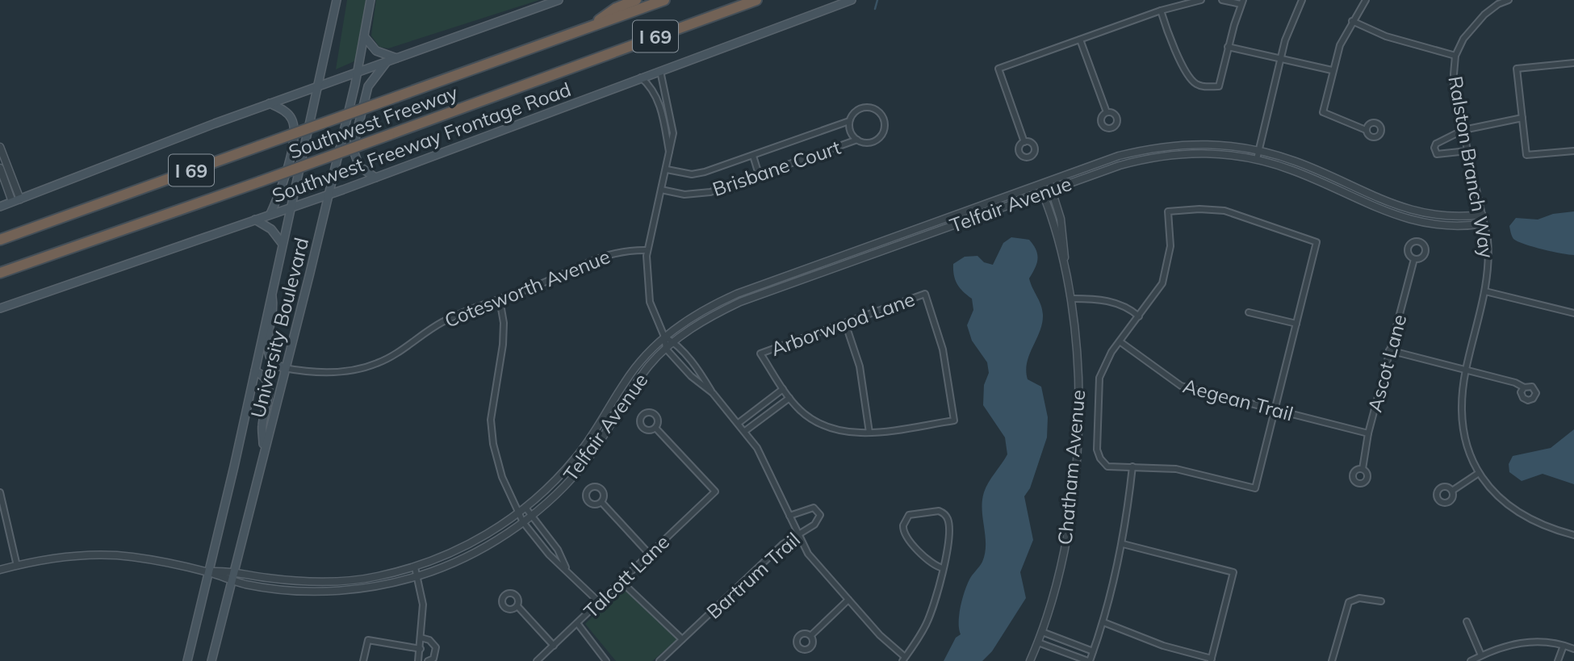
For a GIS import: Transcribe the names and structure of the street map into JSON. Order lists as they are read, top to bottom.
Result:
{
  "streets": {
    "highway": ["I 69", "Southwest Freeway"],
    "main road": ["Southwest Freeway Frontage Road", "University Boulevard"],
    "street": [
      "Ralston Branch Way",
      "Brisbane Court",
      "Telfair Avenue",
      "Cotesworth Avenue",
      "Arborwood Lane",
      "Ascot Lane",
      "Aegean Trail",
      "Chatham Avenue",
      "Bartrum Trail",
      "Talcott Lane"
    ]
  },
  "crossings": [
    ["Southwest Freeway Frontage Road", "University Boulevard"],
    ["Ralston Branch Way", "Telfair Avenue"],
    ["Telfair Avenue", "University Boulevard"],
    ["Telfair Avenue", "Chatham Avenue"],
    ["Cotesworth Avenue", "University Boulevard"],
    ["Ascot Lane", "Aegean Trail"]
  ]
}
